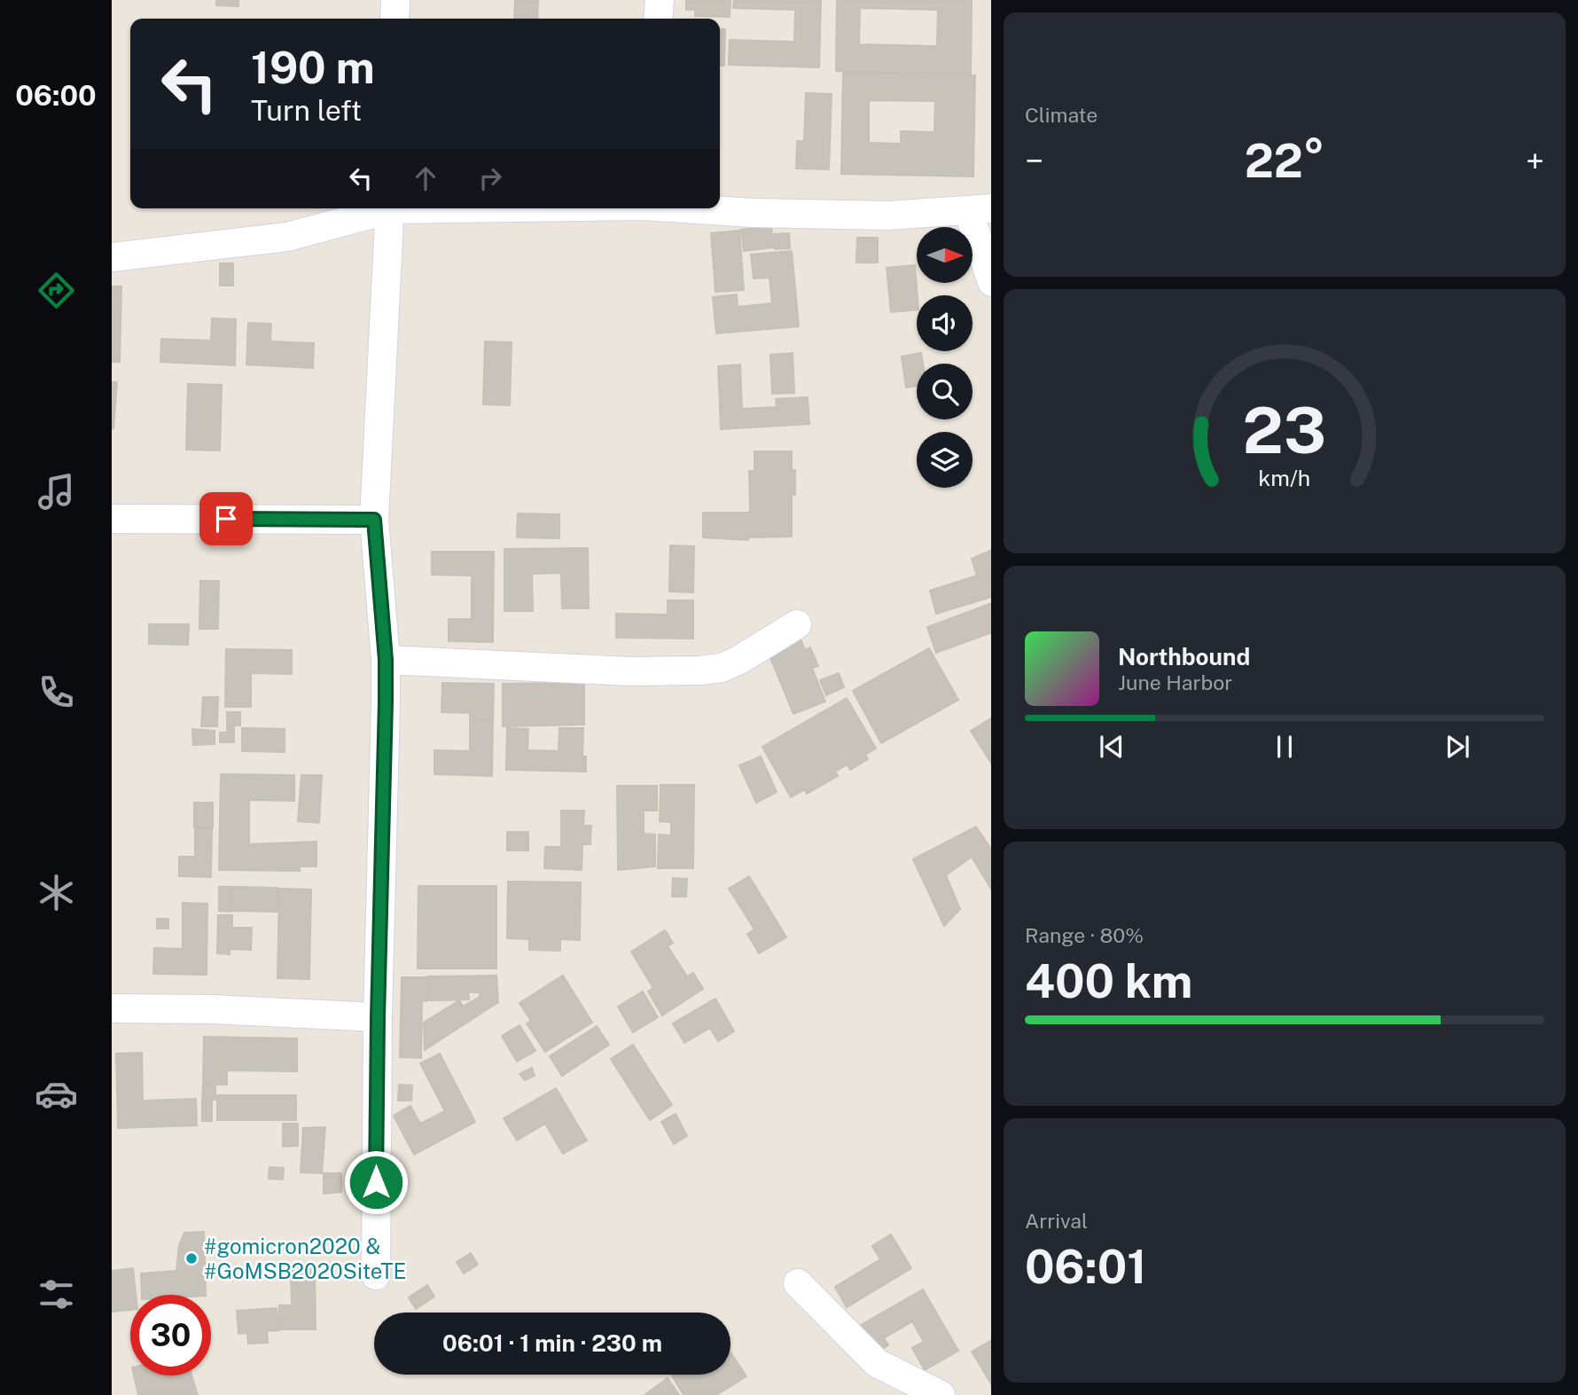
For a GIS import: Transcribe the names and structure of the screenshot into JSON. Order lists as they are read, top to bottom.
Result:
{
  "places": ["#gomicron2020 & #GoMSB2020SiteTE"],
  "north": "right",
  "page": {
    "tabs": "06:00",
    "tile": [
      "Climate",
      ["Range · 80%", "400 km"],
      ["Arrival", "06:01"]
    ],
    "turn": ["190 m", "Turn left"],
    "heat": ["−", "22°", "+"],
    "song": ["Northbound", "June Harbor"],
    "limit": "30",
    "trip": "06:01 · 1 min · 230 m",
    "gauge": ["23", "km/h"]
  }
}
